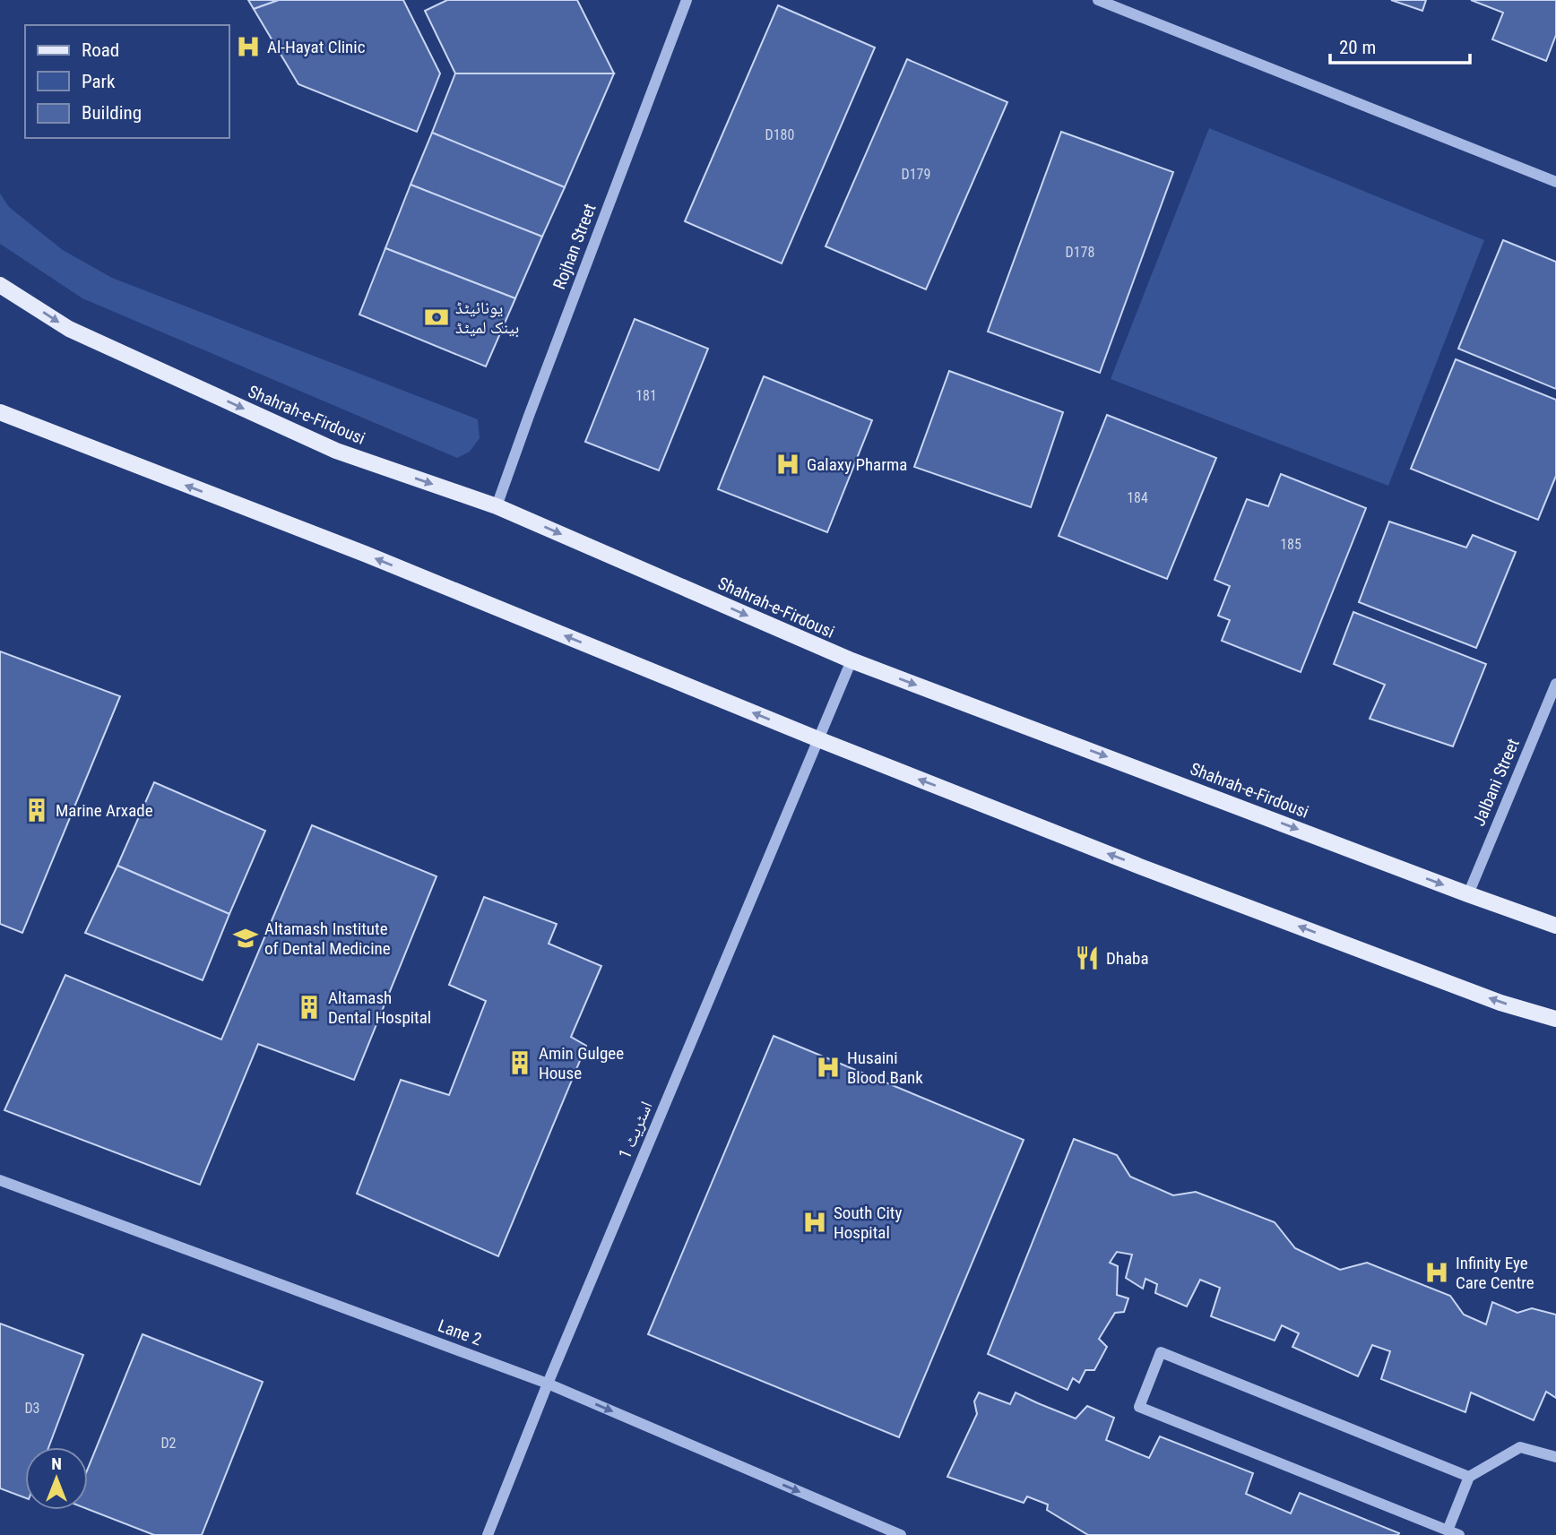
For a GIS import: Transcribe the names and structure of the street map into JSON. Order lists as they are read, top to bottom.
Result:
{
  "streets": {
    "main road": ["Shahrah-e-Firdousi"],
    "street": [
      "Rojhan Street",
      "Jalbani Street",
      "اسٹریٹ 1",
      "Lane 2"
    ]
  },
  "crossings": [
    ["Rojhan Street", "Shahrah-e-Firdousi"],
    ["Shahrah-e-Firdousi", "Jalbani Street"],
    ["Shahrah-e-Firdousi", "اسٹریٹ 1"],
    ["اسٹریٹ 1", "Lane 2"]
  ],
  "one_way": ["Lane 2"],
  "places": {
    "hospital": [
      "Al-Hayat Clinic",
      "Galaxy Pharma",
      "Husaini Blood Bank",
      "South City Hospital",
      "Infinity Eye Care Centre"
    ],
    "bank": ["یونائیٹڈ بینک لمیٹڈ"],
    "building": ["Marine Arxade", "Altamash Dental Hospital", "Amin Gulgee House"],
    "school or university": ["Altamash Institute of Dental Medicine"],
    "restaurant": ["Dhaba"]
  },
  "house_numbers": [
    "D180",
    "D179",
    "D178",
    "181",
    "184",
    "185",
    "D3",
    "D2"
  ],
  "legend": ["Road", "Park", "Building"],
  "scale_bar": "20 m",
  "north": "top"
}
